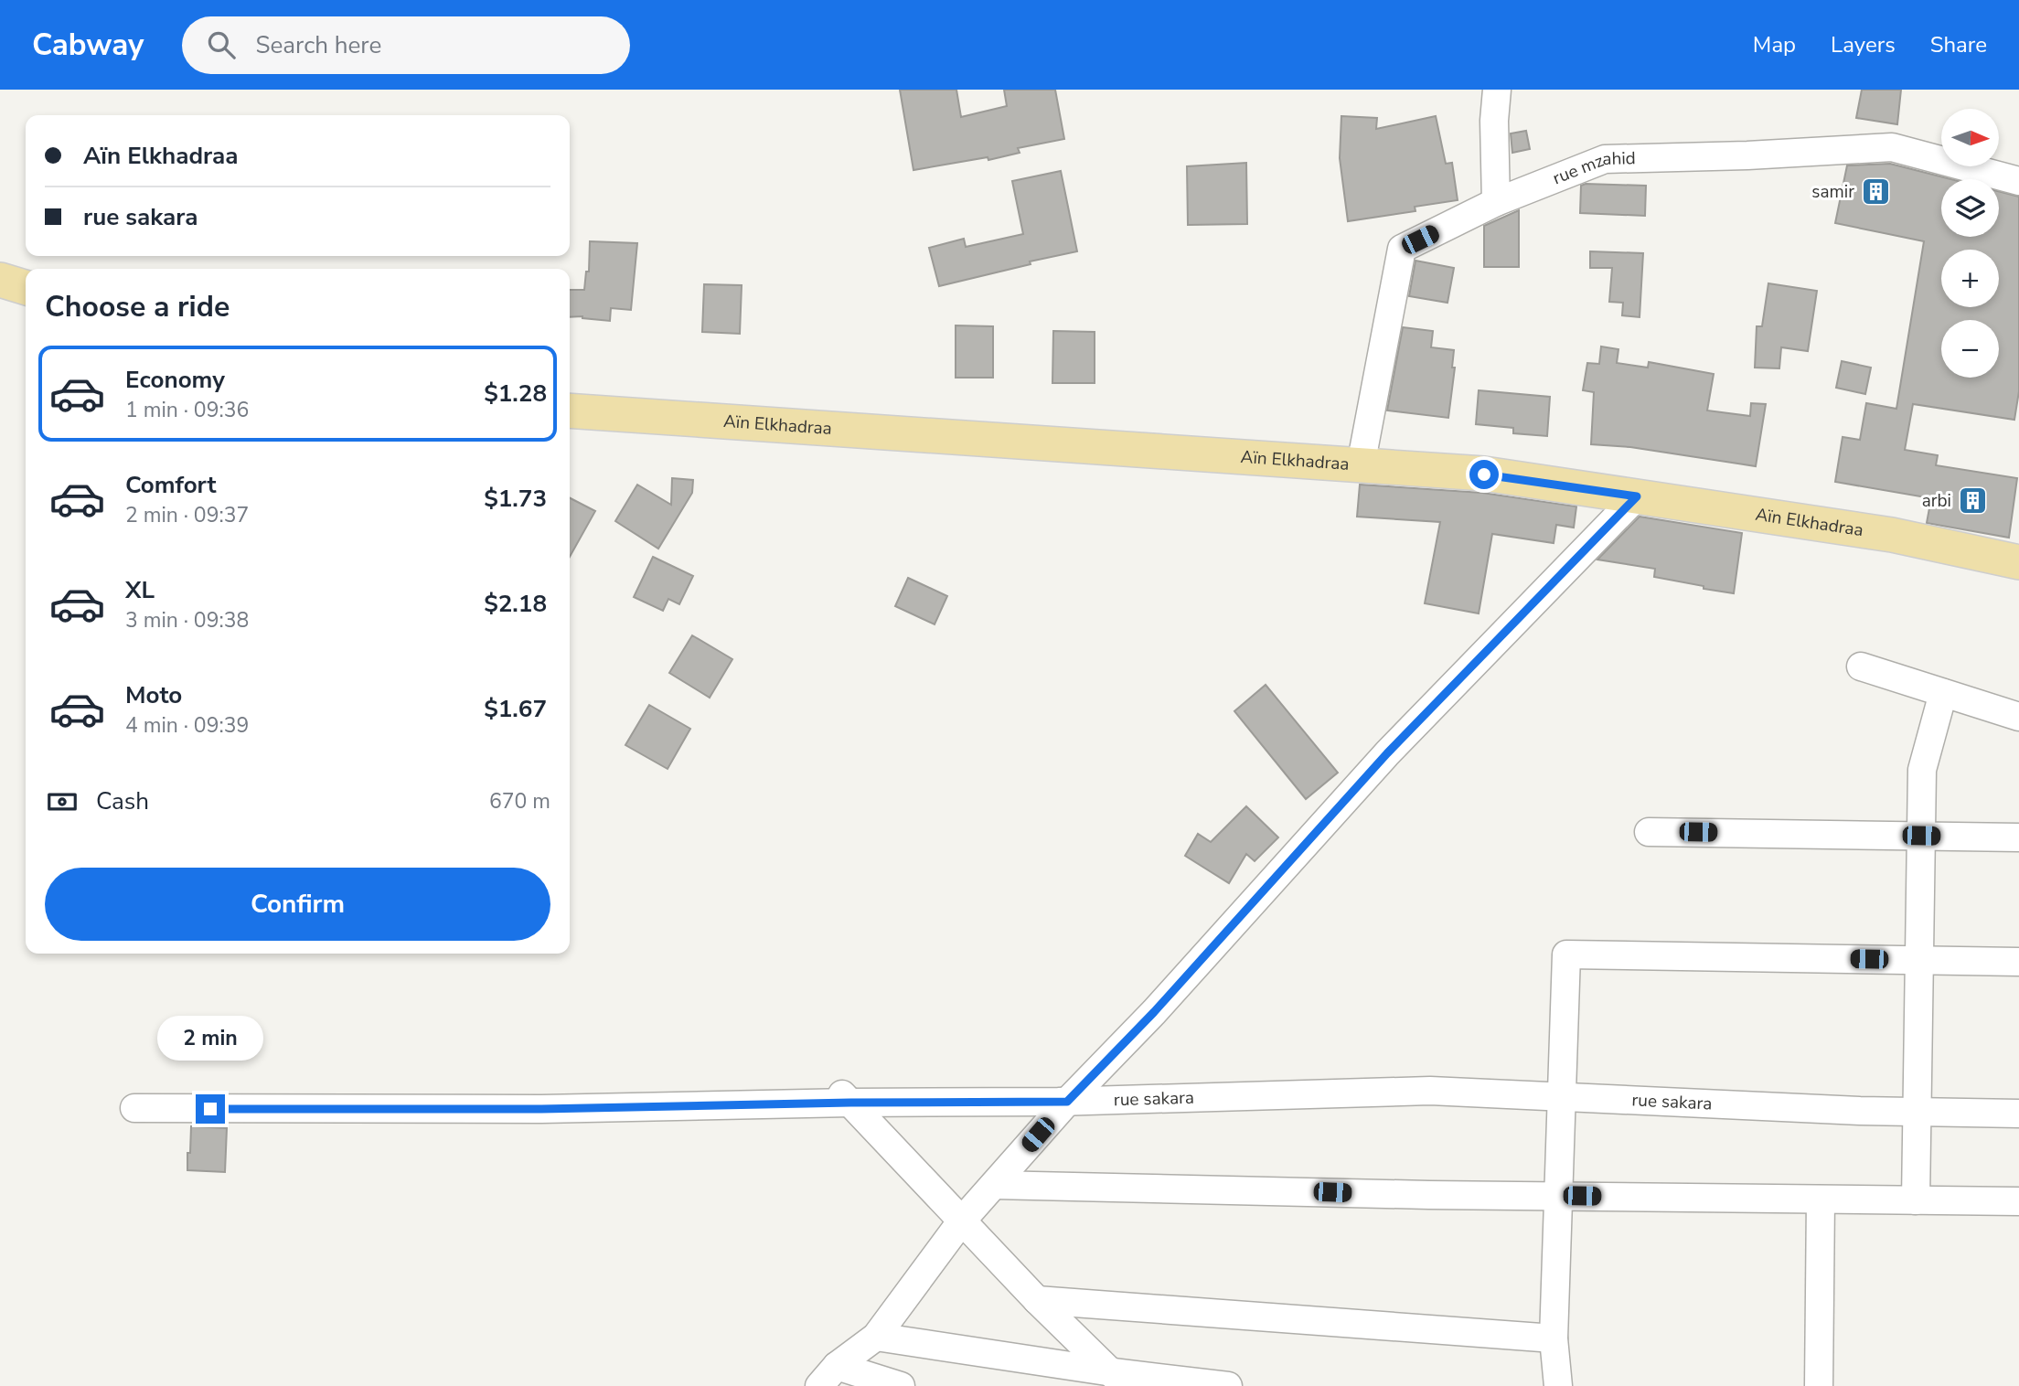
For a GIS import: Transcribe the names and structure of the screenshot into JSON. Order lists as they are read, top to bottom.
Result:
{
  "streets": {
    "main road": ["Aïn Elkhadraa"],
    "street": ["rue mzahid", "rue sakara"]
  },
  "crossings": [
    ["rue mzahid", "Aïn Elkhadraa"]
  ],
  "places": {
    "building": ["samir", "arbi"]
  },
  "north": "right",
  "page": {
    "header": "Cabway",
    "search": "Search here",
    "nav": ["Map", "Layers", "Share"],
    "map_buttons": ["+", "−"],
    "banner": ["Aïn Elkhadraa", "rue sakara"],
    "heading": "Choose a ride",
    "list": [
      {
        "name": "Economy",
        "note": "1 min · 09:36",
        "value": "$1.28"
      },
      {
        "name": "Comfort",
        "note": "2 min · 09:37",
        "value": "$1.73"
      },
      {
        "name": "XL",
        "note": "3 min · 09:38",
        "value": "$2.18"
      },
      {
        "name": "Moto",
        "note": "4 min · 09:39",
        "value": "$1.67"
      }
    ],
    "pay": ["Cash", "670 m"],
    "buttons": "Confirm",
    "bubble": "2 min"
  }
}
